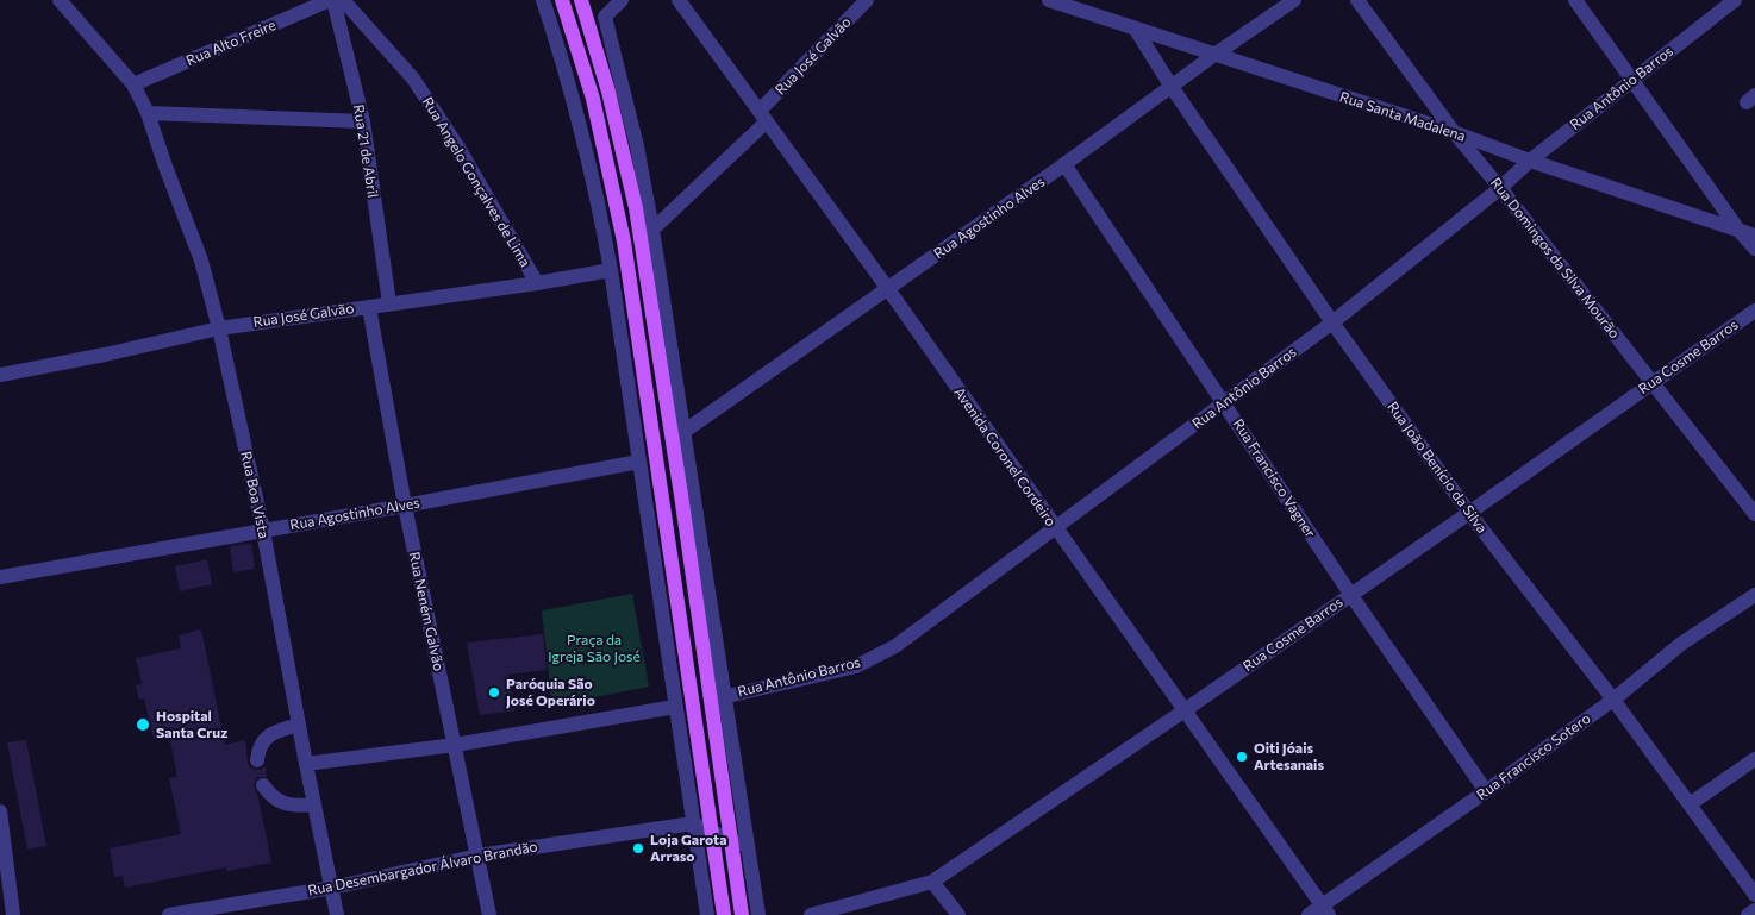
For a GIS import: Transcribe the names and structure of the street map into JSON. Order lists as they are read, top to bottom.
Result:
{
  "streets": {
    "street": [
      "Rua Alto Freire",
      "Rua José Galvão",
      "Rua Antônio Barros",
      "Rua Santa Madalena",
      "Rua 21 de Abril",
      "Rua Angelo Gonçalves de Lima",
      "Rua Agostinho Alves",
      "Rua Domingos da Silva Mourão",
      "Rua Cosme Barros",
      "Avenida Coronel Cordeiro",
      "Rua João Benício da Silva",
      "Rua Francisco Vagner",
      "Rua Boa Vista",
      "Rua Neném Galvão",
      "Rua Francisco Sotero",
      "Rua Desembargador Álvaro Brandão"
    ]
  },
  "crossings": [
    ["Rua Alto Freire", "Rua 21 de Abril"],
    ["Rua Alto Freire", "Rua Boa Vista"],
    ["Rua José Galvão", "Rua 21 de Abril"],
    ["Rua José Galvão", "Rua Angelo Gonçalves de Lima"],
    ["Rua José Galvão", "Avenida Coronel Cordeiro"],
    ["Rua José Galvão", "Rua Boa Vista"],
    ["Rua José Galvão", "Rua Neném Galvão"],
    ["Rua Antônio Barros", "Rua Santa Madalena"],
    ["Rua Antônio Barros", "Rua Domingos da Silva Mourão"],
    ["Rua Antônio Barros", "Avenida Coronel Cordeiro"],
    ["Rua Antônio Barros", "Rua João Benício da Silva"],
    ["Rua Antônio Barros", "Rua Francisco Vagner"],
    ["Rua Santa Madalena", "Rua Agostinho Alves"],
    ["Rua Santa Madalena", "Rua Domingos da Silva Mourão"],
    ["Rua Santa Madalena", "Rua João Benício da Silva"],
    ["Rua Agostinho Alves", "Avenida Coronel Cordeiro"],
    ["Rua Agostinho Alves", "Rua João Benício da Silva"],
    ["Rua Agostinho Alves", "Rua Francisco Vagner"],
    ["Rua Agostinho Alves", "Rua Boa Vista"],
    ["Rua Agostinho Alves", "Rua Neném Galvão"],
    ["Rua Domingos da Silva Mourão", "Rua Cosme Barros"],
    ["Rua Cosme Barros", "Avenida Coronel Cordeiro"],
    ["Rua Cosme Barros", "Rua João Benício da Silva"],
    ["Rua Cosme Barros", "Rua Francisco Vagner"],
    ["Avenida Coronel Cordeiro", "Rua Francisco Sotero"],
    ["Rua João Benício da Silva", "Rua Francisco Sotero"],
    ["Rua Francisco Vagner", "Rua Francisco Sotero"],
    ["Rua Boa Vista", "Rua Desembargador Álvaro Brandão"],
    ["Rua Neném Galvão", "Rua Desembargador Álvaro Brandão"]
  ],
  "parks": ["Praça da Igreja São José"],
  "places": [
    "Paróquia São José Operário",
    "Hospital Santa Cruz",
    "Oiti Jóais Artesanais",
    "Loja Garota Arraso"
  ]
}
